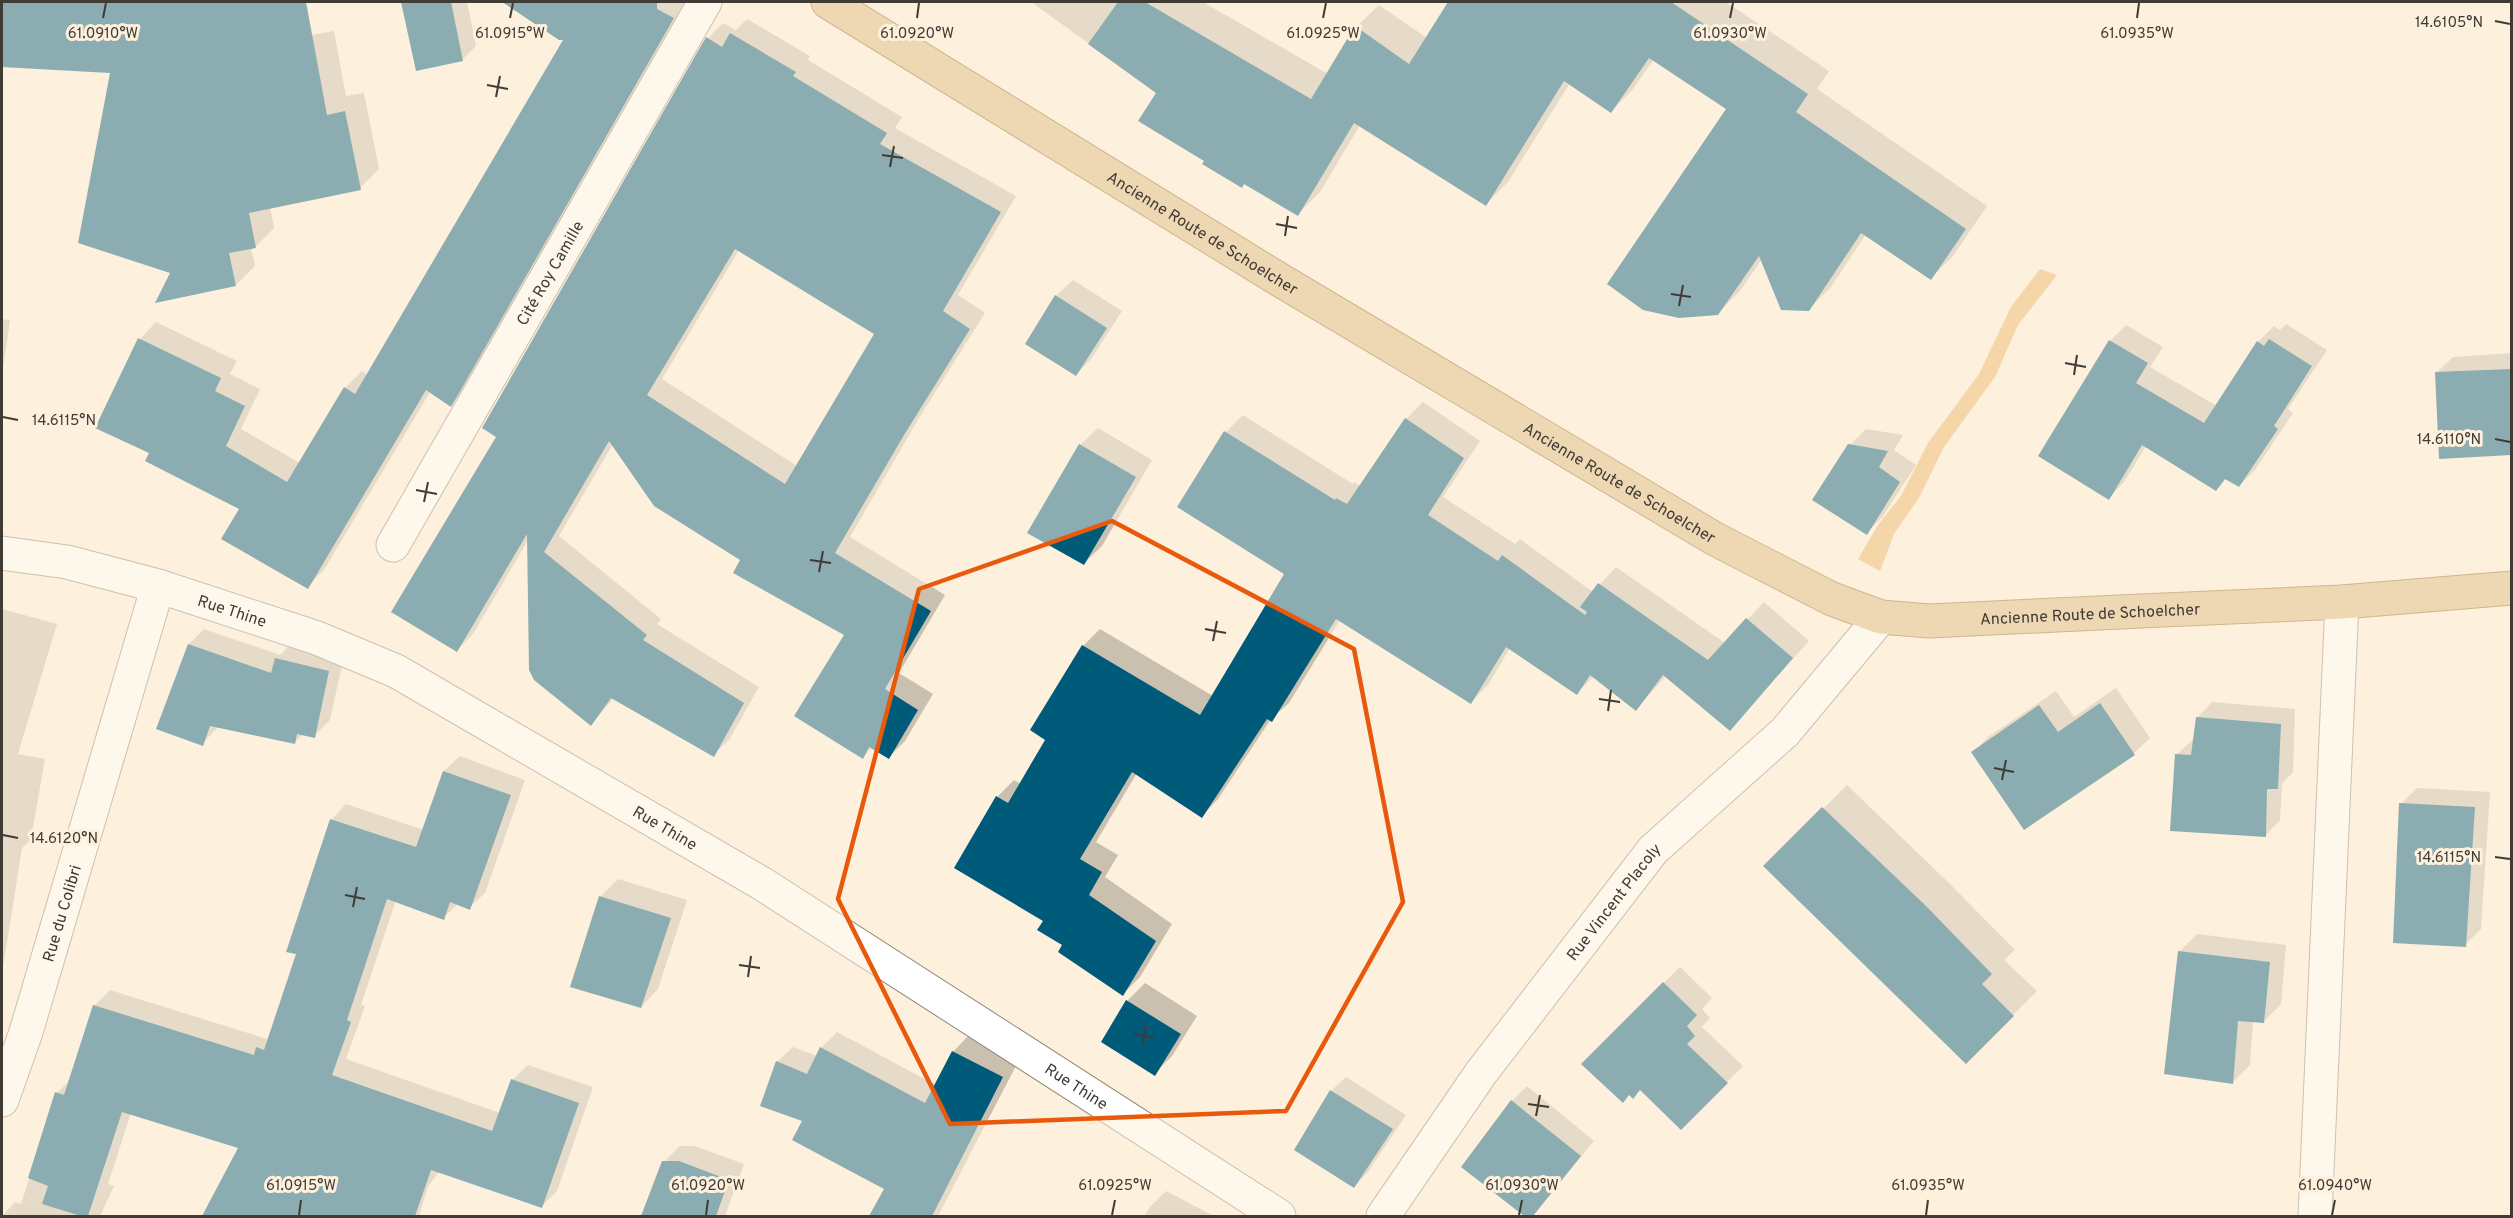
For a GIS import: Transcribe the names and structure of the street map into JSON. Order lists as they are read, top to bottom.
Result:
{
  "streets": {
    "main road": ["Ancienne Route de Schoelcher"],
    "street": [
      "Cité Roy Camille",
      "Rue Thine",
      "Rue Vincent Placoly",
      "Rue du Colibri"
    ]
  },
  "crossings": [
    ["Ancienne Route de Schoelcher", "Rue Vincent Placoly"],
    ["Rue Thine", "Rue du Colibri"]
  ],
  "coordinates": [
    "14.6105°N",
    "61.0910°W",
    "61.0915°W",
    "61.0920°W",
    "61.0925°W",
    "61.0930°W",
    "61.0935°W",
    "14.6115°N",
    "14.6110°N",
    "14.6120°N",
    "61.0940°W"
  ]
}
